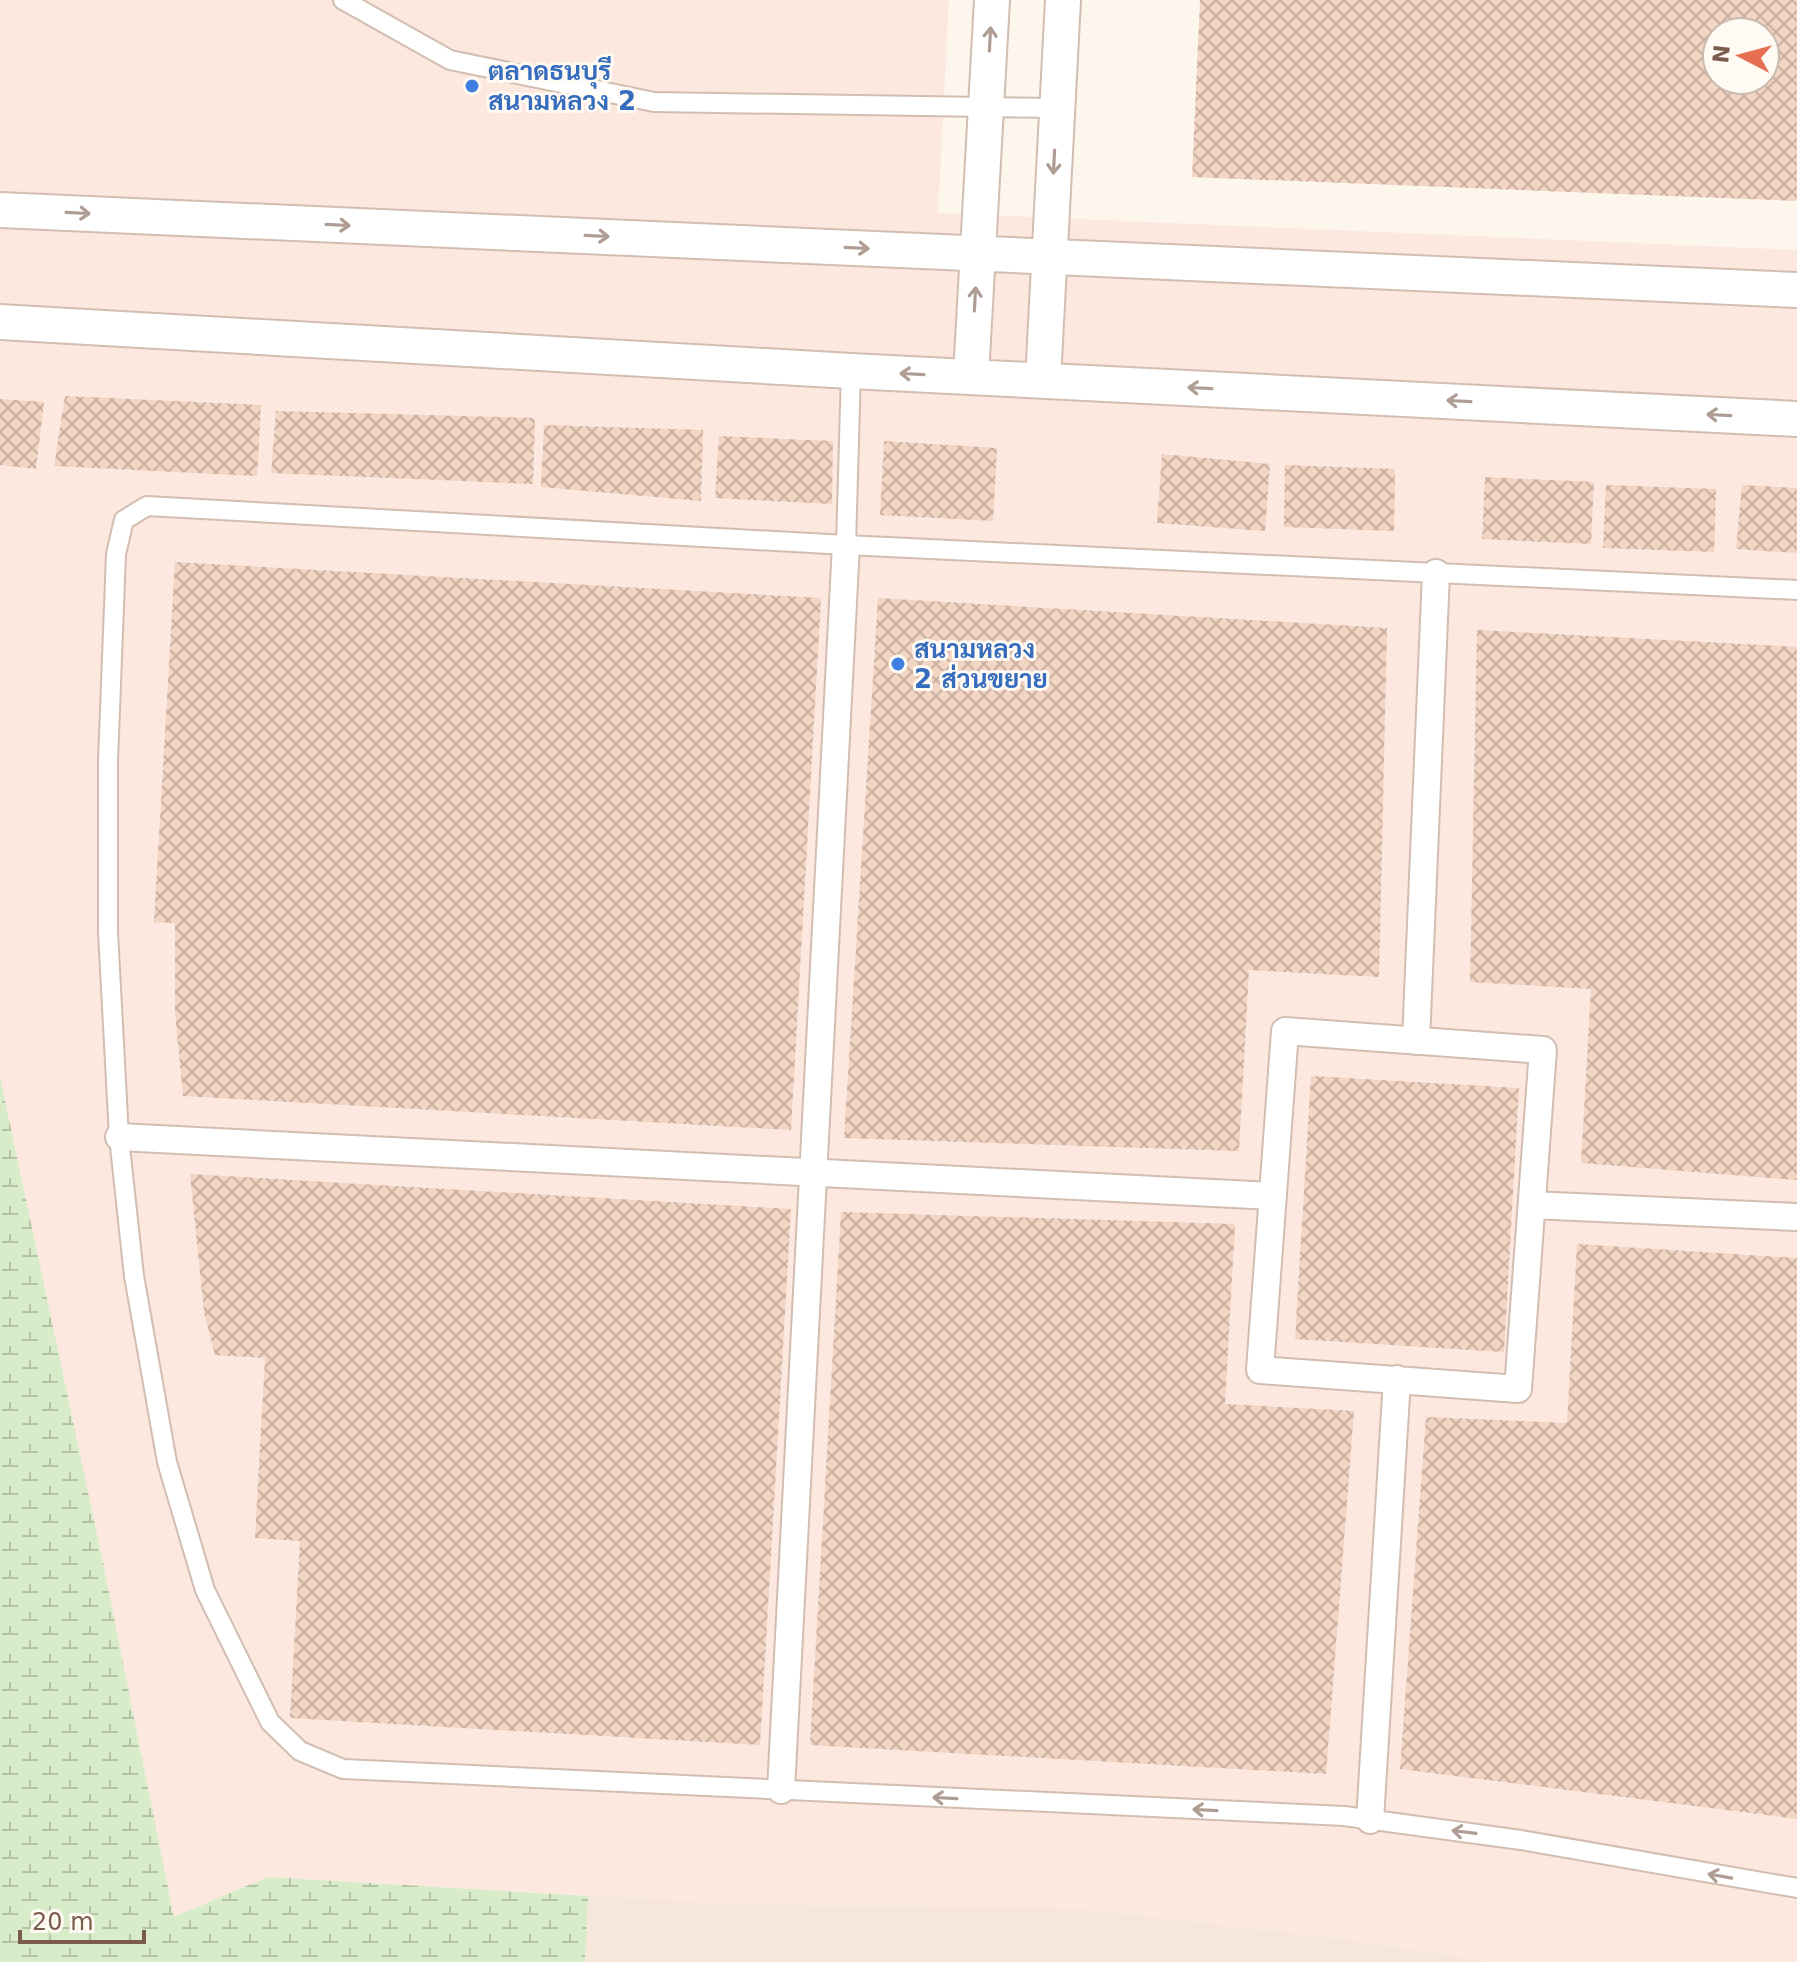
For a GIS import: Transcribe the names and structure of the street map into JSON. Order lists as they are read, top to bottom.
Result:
{
  "places": ["ตลาดธนบุรี สนามหลวง 2", "สนามหลวง 2 ส่วนขยาย"],
  "scale_bar": "20 m",
  "north": "left"
}
